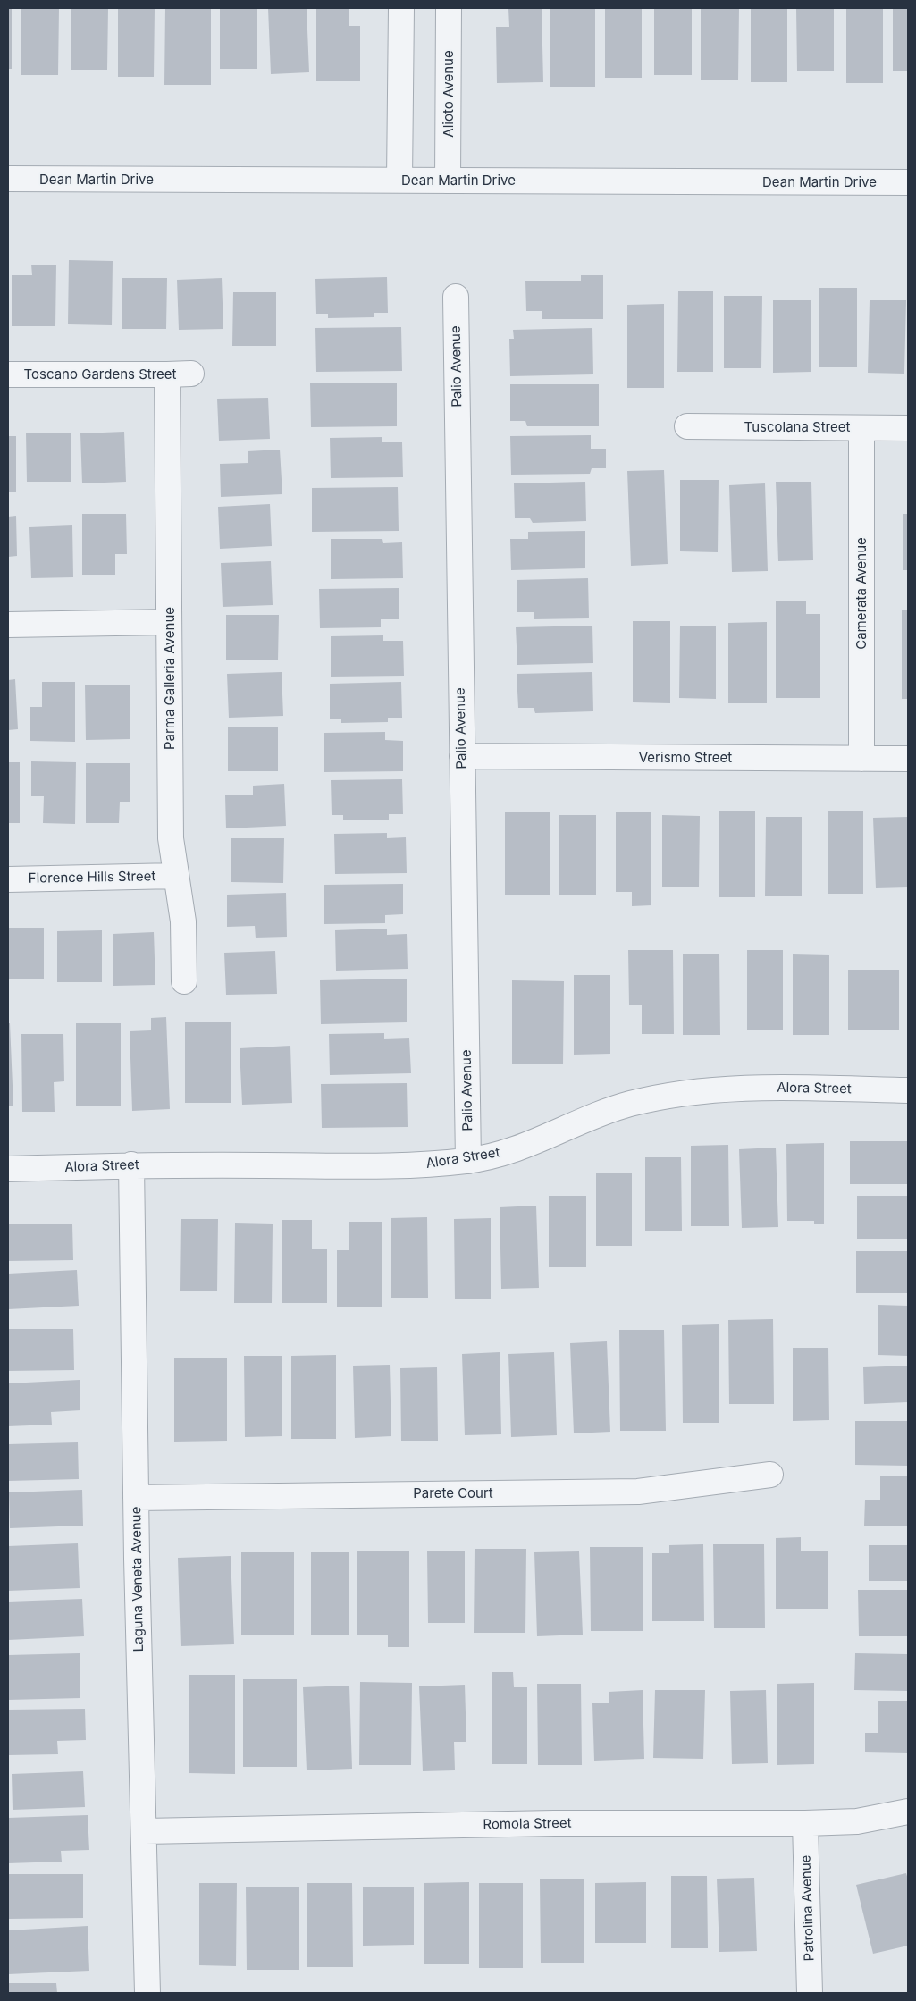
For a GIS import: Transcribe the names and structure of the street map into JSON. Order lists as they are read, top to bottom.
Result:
{
  "streets": {
    "street": [
      "Alioto Avenue",
      "Dean Martin Drive",
      "Palio Avenue",
      "Toscano Gardens Street",
      "Tuscolana Street",
      "Camerata Avenue",
      "Parma Galleria Avenue",
      "Verismo Street",
      "Florence Hills Street",
      "Alora Street",
      "Parete Court",
      "Laguna Veneta Avenue",
      "Romola Street",
      "Patrolina Avenue"
    ]
  },
  "crossings": [
    ["Alioto Avenue", "Dean Martin Drive"],
    ["Palio Avenue", "Verismo Street"],
    ["Palio Avenue", "Alora Street"],
    ["Toscano Gardens Street", "Parma Galleria Avenue"],
    ["Tuscolana Street", "Camerata Avenue"],
    ["Camerata Avenue", "Verismo Street"],
    ["Parma Galleria Avenue", "Florence Hills Street"],
    ["Alora Street", "Laguna Veneta Avenue"],
    ["Parete Court", "Laguna Veneta Avenue"],
    ["Laguna Veneta Avenue", "Romola Street"],
    ["Romola Street", "Patrolina Avenue"]
  ]
}
